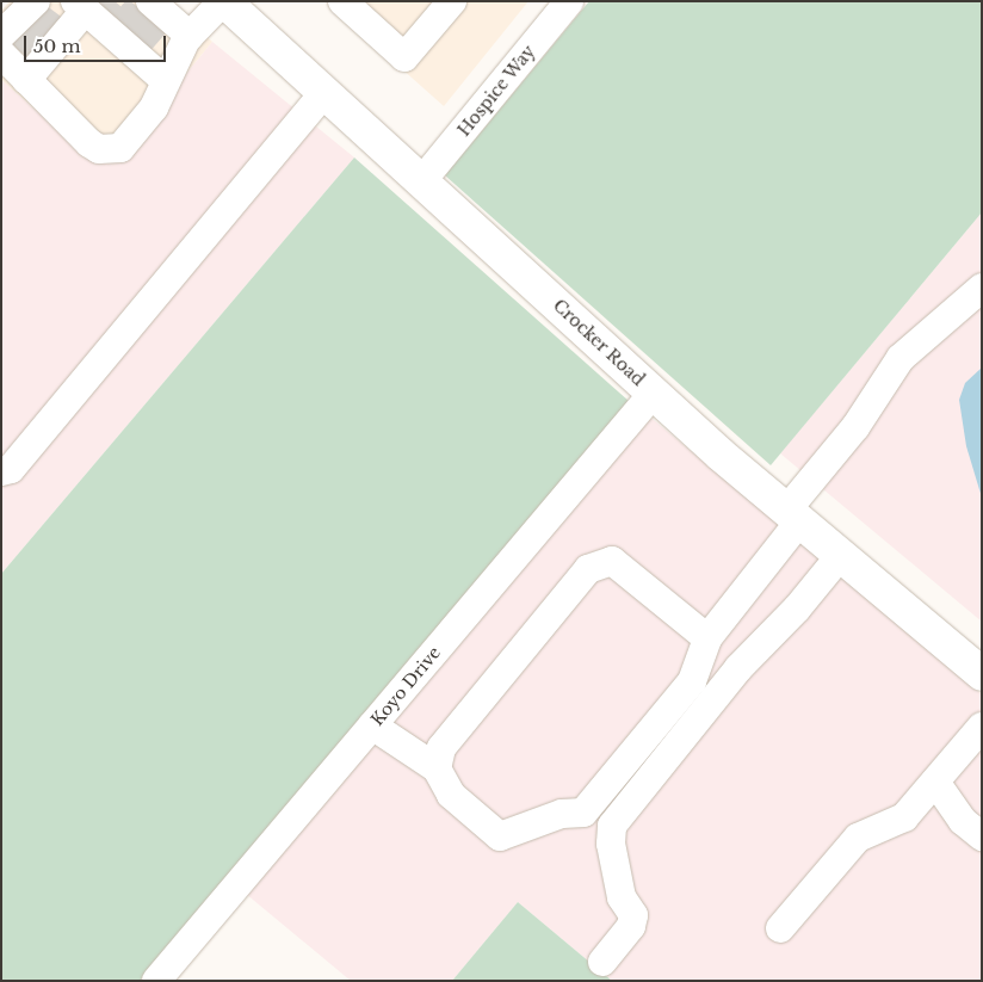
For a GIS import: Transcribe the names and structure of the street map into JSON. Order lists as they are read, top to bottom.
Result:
{
  "streets": {
    "main road": ["Crocker Road"],
    "street": ["Hospice Way", "Koyo Drive"]
  },
  "crossings": [
    ["Hospice Way", "Crocker Road"],
    ["Crocker Road", "Koyo Drive"]
  ],
  "scale_bar": "50 m"
}
